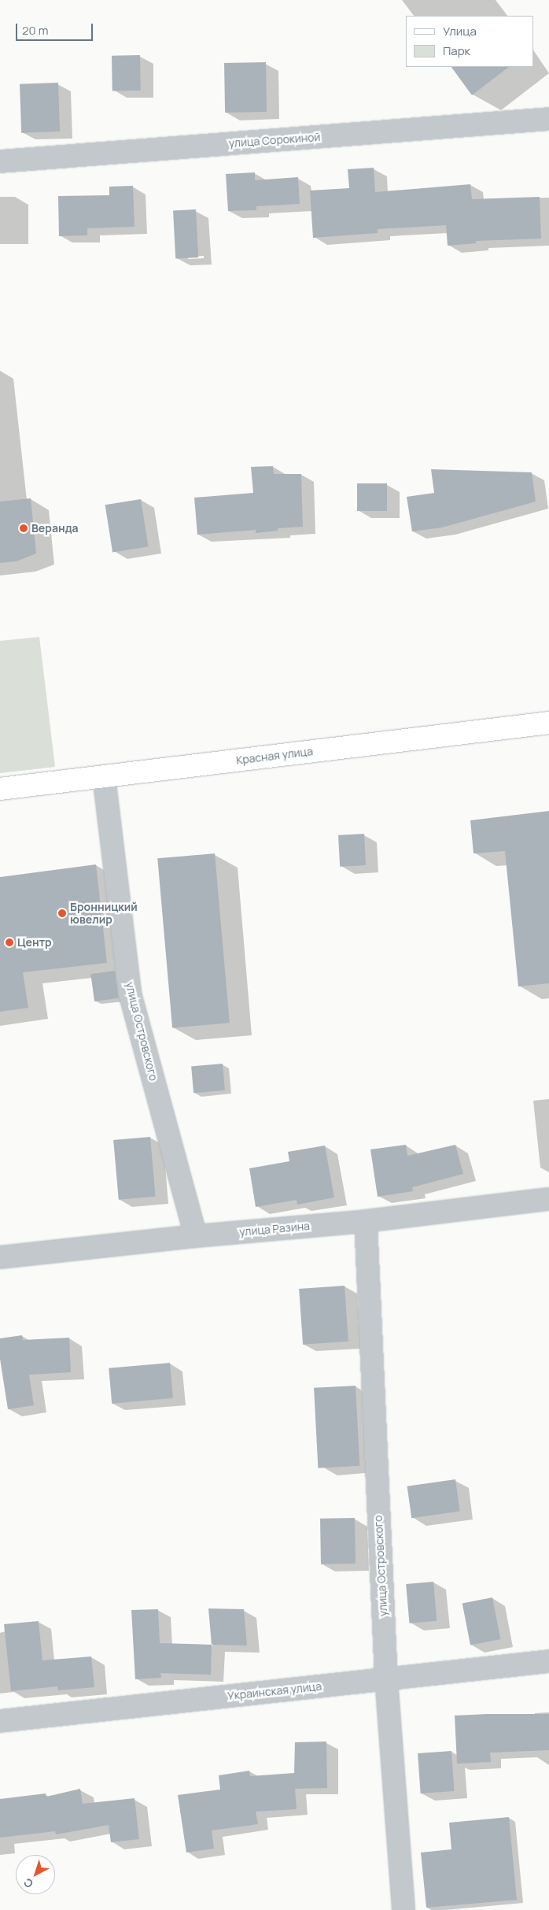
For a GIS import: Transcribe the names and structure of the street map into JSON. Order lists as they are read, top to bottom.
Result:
{
  "streets": {
    "street": [
      "улица Сорокиной",
      "Красная улица",
      "улица Островского",
      "улица Разина",
      "Украинская улица"
    ]
  },
  "crossings": [
    ["Красная улица", "улица Островского"],
    ["улица Островского", "улица Разина"],
    ["улица Островского", "Украинская улица"]
  ],
  "places": ["Веранда", "Бронницкий ювелир", "Центр"],
  "legend": ["Улица", "Парк"],
  "scale_bar": "20 m",
  "north": "bottom left"
}
